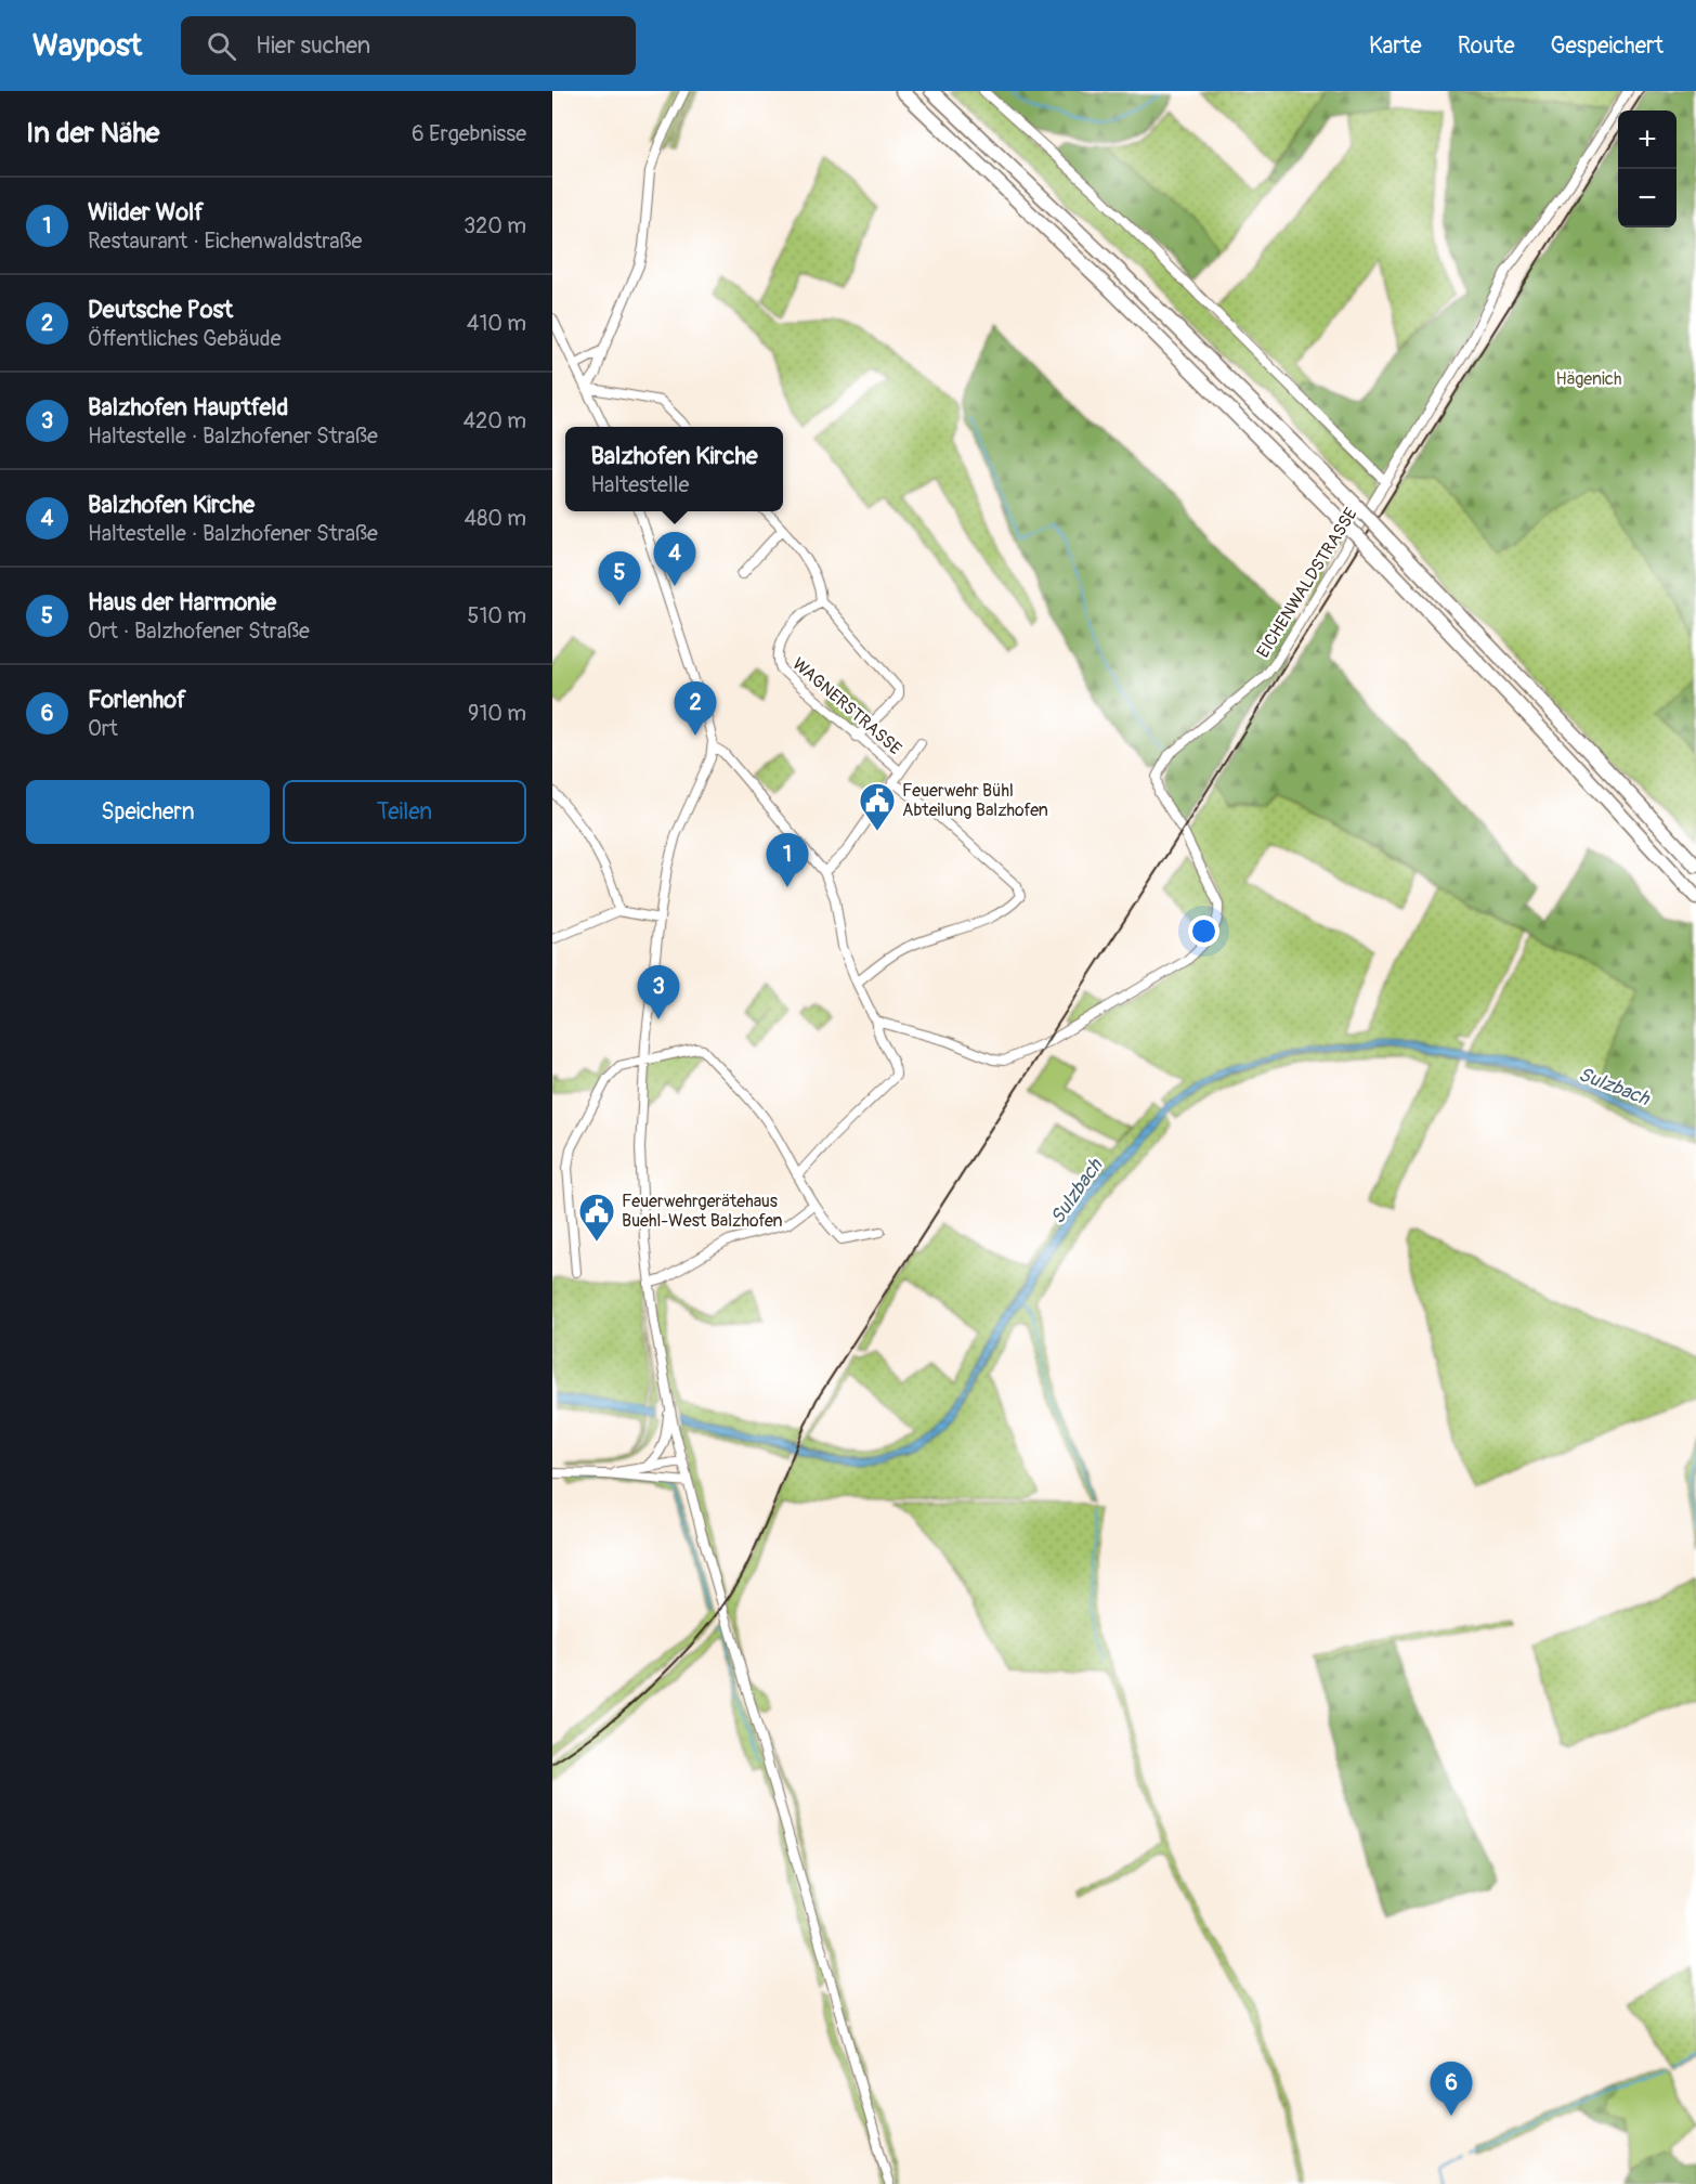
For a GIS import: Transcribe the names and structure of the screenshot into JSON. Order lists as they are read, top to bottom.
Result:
{
  "streets": {
    "street": ["EICHENWALDSTRASSE", "WAGNERSTRASSE"]
  },
  "water": ["Sulzbach"],
  "parks": ["Hägenich"],
  "places": {
    "public building": ["Feuerwehr Bühl Abteilung Balzhofen", "Feuerwehrgerätehaus Buehl-West Balzhofen"]
  },
  "page": {
    "header": "Waypost",
    "search": "Hier suchen",
    "nav": ["Karte", "Route", "Gespeichert"],
    "heading": ["In der Nähe", "6 Ergebnisse"],
    "map_buttons": ["+", "−"],
    "list": [
      {
        "mark": "1",
        "name": "Wilder Wolf",
        "note": "Restaurant · Eichenwaldstraße",
        "value": "320 m"
      },
      {
        "mark": "2",
        "name": "Deutsche Post",
        "note": "Öffentliches Gebäude",
        "value": "410 m"
      },
      {
        "mark": "3",
        "name": "Balzhofen Hauptfeld",
        "note": "Haltestelle · Balzhofener Straße",
        "value": "420 m"
      },
      {
        "mark": "4",
        "name": "Balzhofen Kirche",
        "note": "Haltestelle · Balzhofener Straße",
        "value": "480 m"
      },
      {
        "mark": "5",
        "name": "Haus der Harmonie",
        "note": "Ort · Balzhofener Straße",
        "value": "510 m"
      },
      {
        "mark": "6",
        "name": "Forlenhof",
        "note": "Ort",
        "value": "910 m"
      }
    ],
    "popup": ["Balzhofen Kirche", "Haltestelle"],
    "pins": [
      "4",
      "5",
      "2",
      "1",
      "3",
      "6"
    ],
    "buttons": ["Speichern", "Teilen"]
  }
}
